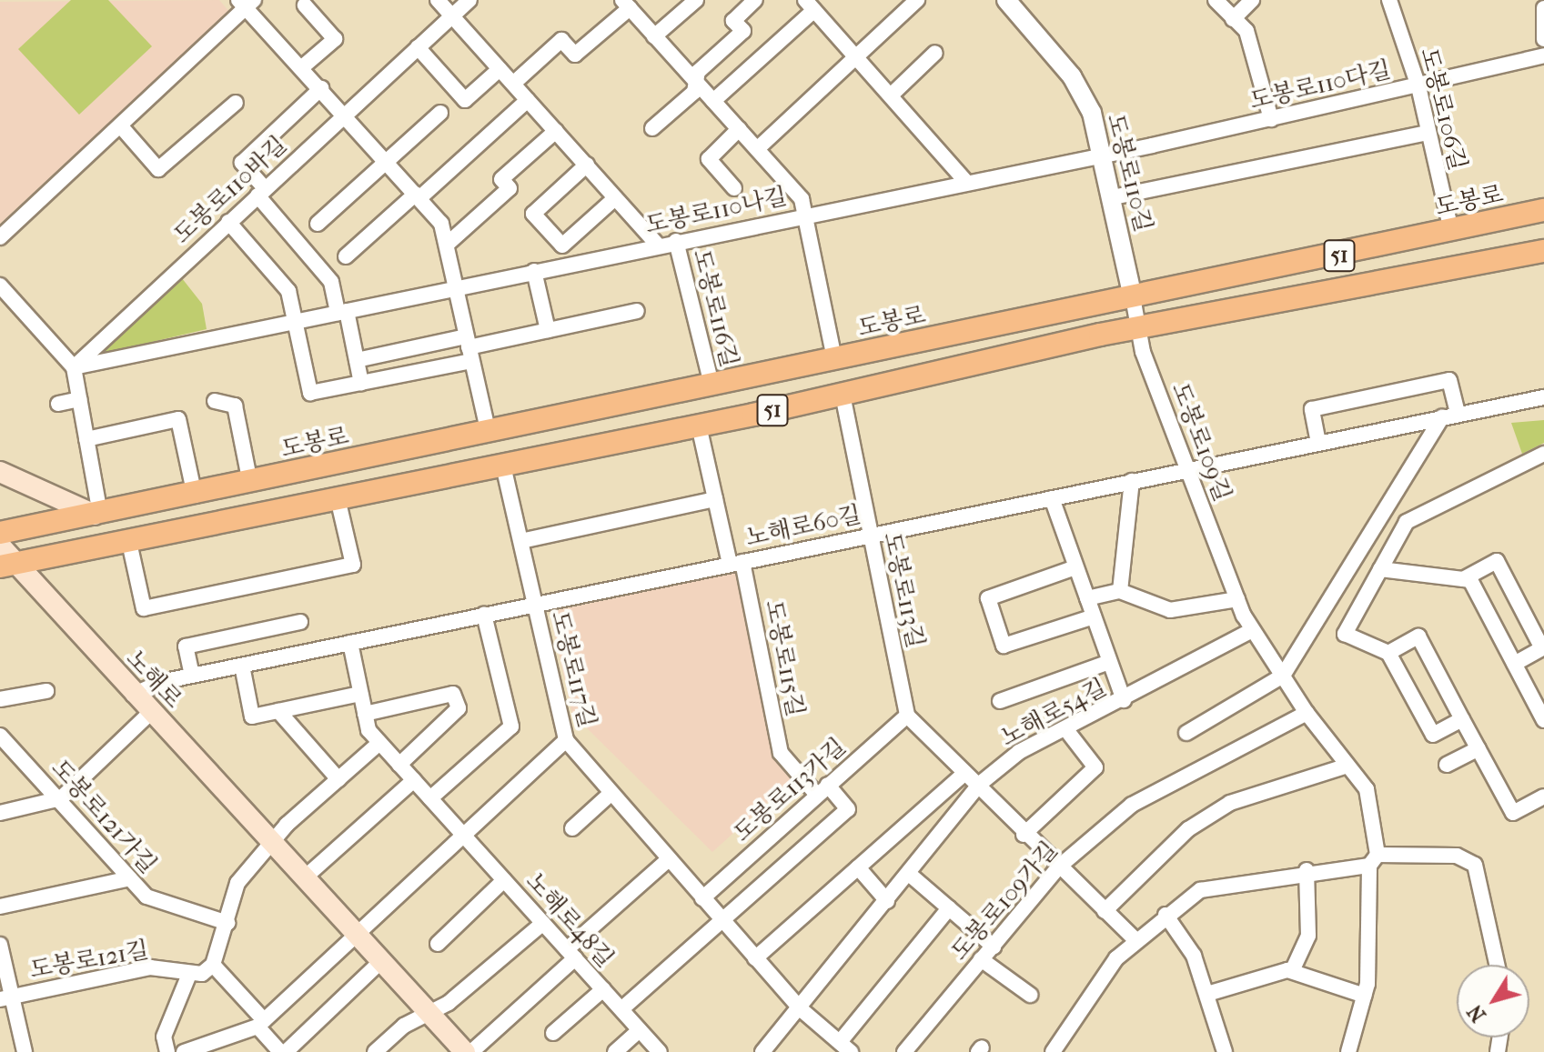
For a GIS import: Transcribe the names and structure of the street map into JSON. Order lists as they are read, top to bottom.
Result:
{
  "streets": {
    "main road": ["도봉로", "51", "노해로"],
    "street": [
      "도봉로110다길",
      "도봉로106길",
      "도봉로110길",
      "도봉로110바길",
      "도봉로110나길",
      "도봉로116길",
      "도봉로109길",
      "노해로60길",
      "도봉로113길",
      "도봉로115길",
      "도봉로117길",
      "노해로54길",
      "도봉로113가길",
      "도봉로121가길",
      "도봉로109가길",
      "노해로48길",
      "도봉로121길"
    ]
  },
  "crossings": [
    ["도봉로110다길", "도봉로106길"],
    ["도봉로110다길", "도봉로110길"],
    ["도봉로110다길", "도봉로110나길"],
    ["도봉로106길", "도봉로"],
    ["도봉로110길", "도봉로"],
    ["도봉로110길", "도봉로110나길"],
    ["도봉로110길", "도봉로109길"],
    ["도봉로110바길", "도봉로110나길"],
    ["도봉로110바길", "도봉로116길"],
    ["도봉로", "도봉로116길"],
    ["도봉로", "도봉로109길"],
    ["도봉로110나길", "도봉로116길"],
    ["51", "도봉로109길"],
    ["51", "도봉로113길"],
    ["51", "도봉로115길"],
    ["51", "도봉로117길"],
    ["51", "노해로"],
    ["도봉로109길", "노해로60길"],
    ["도봉로109길", "노해로54길"],
    ["도봉로109길", "도봉로109가길"],
    ["노해로60길", "도봉로113길"],
    ["노해로60길", "도봉로115길"],
    ["노해로60길", "도봉로117길"],
    ["노해로60길", "노해로"],
    ["노해로60길", "노해로48길"],
    ["도봉로113길", "도봉로113가길"],
    ["도봉로115길", "도봉로113가길"],
    ["도봉로117길", "노해로54길"],
    ["도봉로117길", "도봉로113가길"]
  ],
  "north": "bottom left"
}
